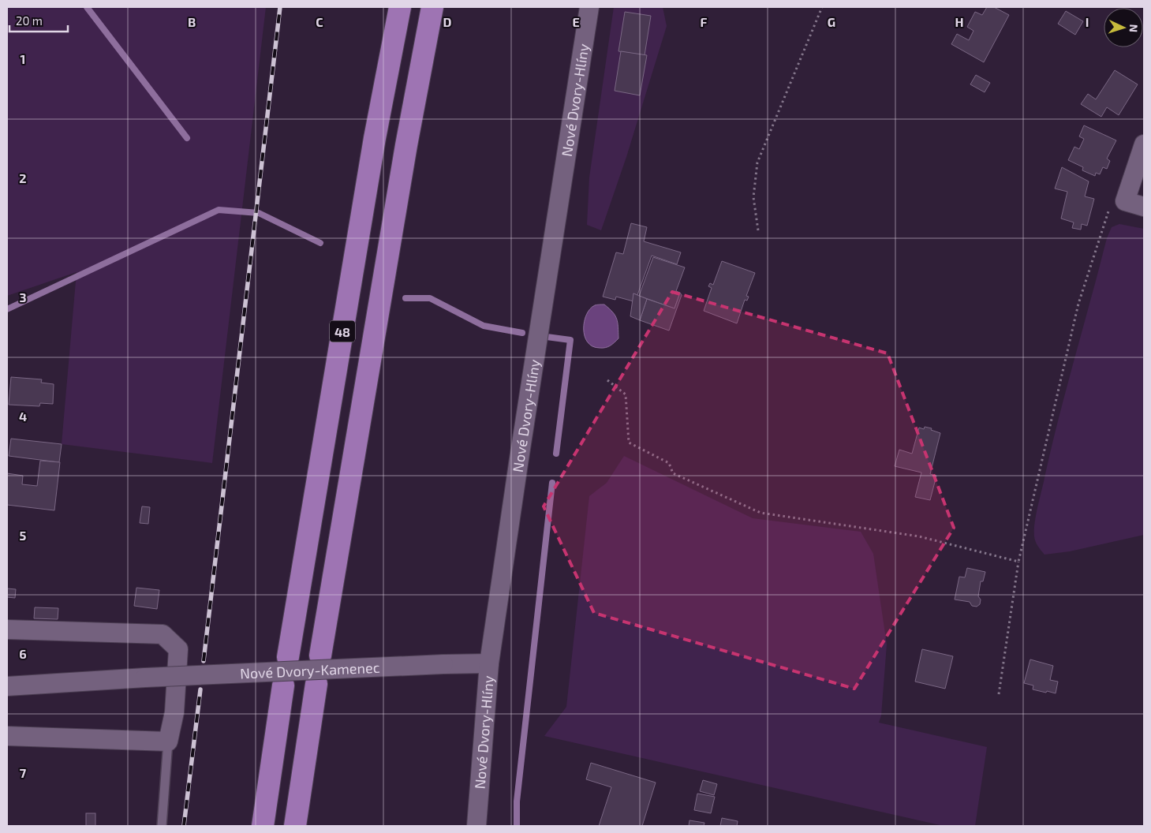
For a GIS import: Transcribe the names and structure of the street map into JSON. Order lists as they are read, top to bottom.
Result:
{
  "streets": {
    "highway": ["48"],
    "street": ["Nové Dvory-Hlíny", "Nové Dvory-Kamenec"]
  },
  "crossings": [
    ["Nové Dvory-Hlíny", "Nové Dvory-Kamenec"]
  ],
  "scale_bar": "20 m",
  "north": "right",
  "grid": {
    "columns": [
      "B",
      "C",
      "D",
      "E",
      "F",
      "G",
      "H",
      "I"
    ],
    "rows": [
      "1",
      "2",
      "3",
      "4",
      "5",
      "6",
      "7"
    ]
  }
}
